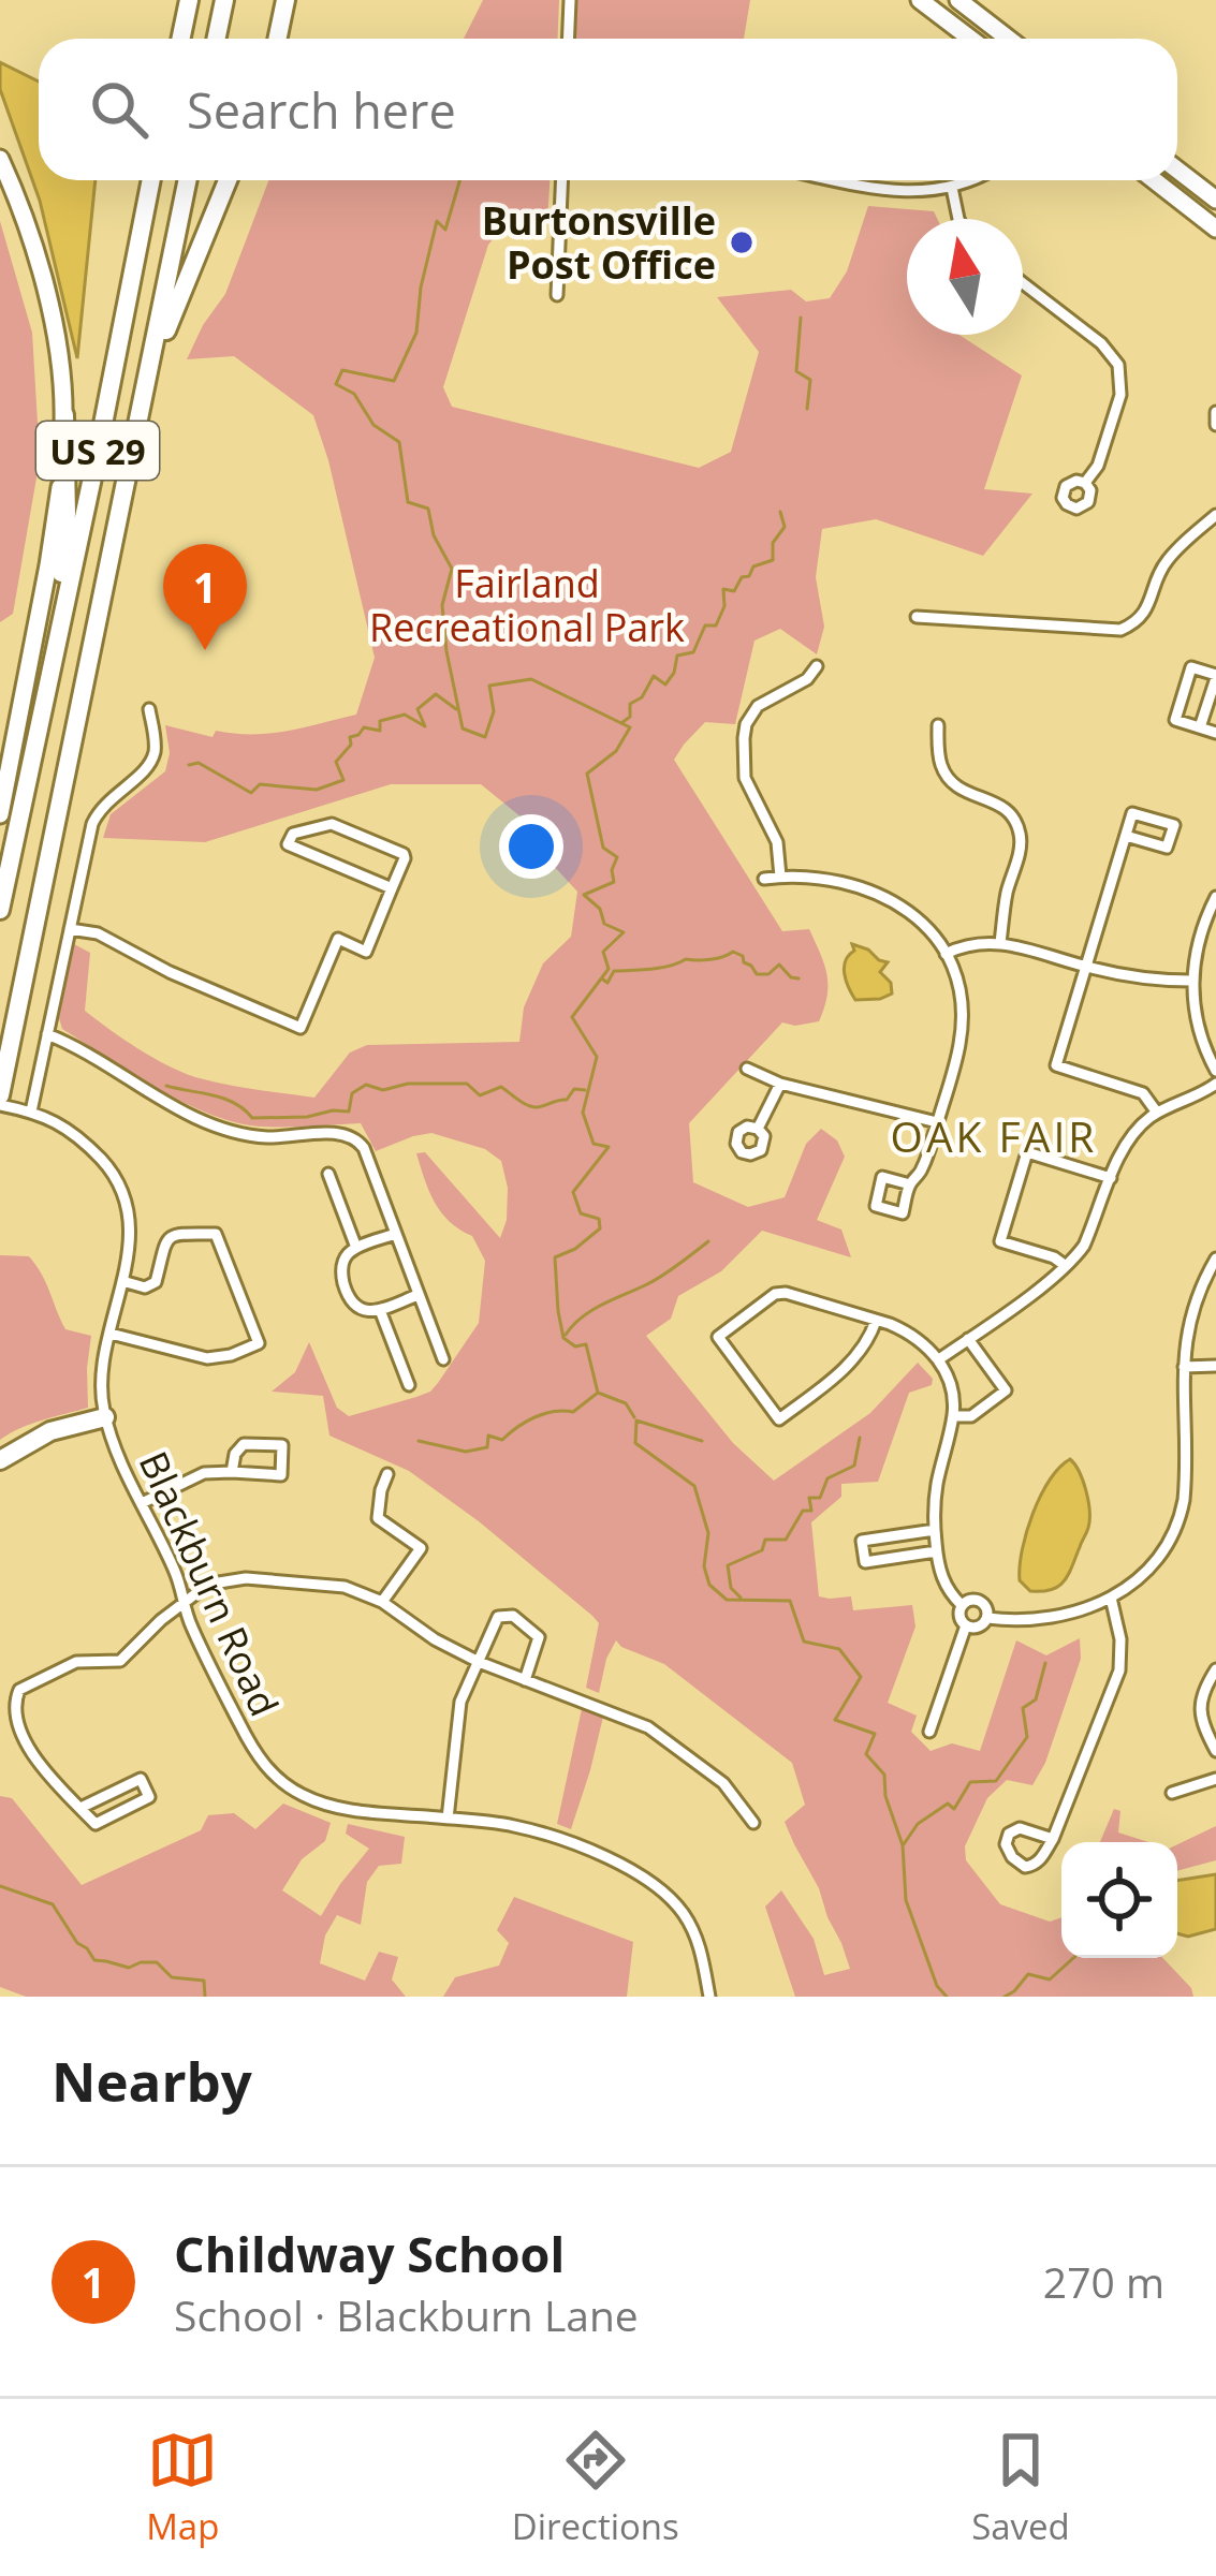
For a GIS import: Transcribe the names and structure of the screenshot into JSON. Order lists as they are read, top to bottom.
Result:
{
  "streets": {
    "highway": ["US 29"],
    "street": ["Blackburn Road"]
  },
  "districts": ["OAK FAIR"],
  "parks": ["Fairland Recreational Park"],
  "places": ["Burtonsville Post Office"],
  "north": "top",
  "page": {
    "search": "Search here",
    "pins": "1",
    "heading": "Nearby",
    "list": [
      {
        "mark": "1",
        "name": "Childway School",
        "note": "School · Blackburn Lane",
        "value": "270 m"
      }
    ],
    "nav": ["Map", "Directions", "Saved"]
  }
}
